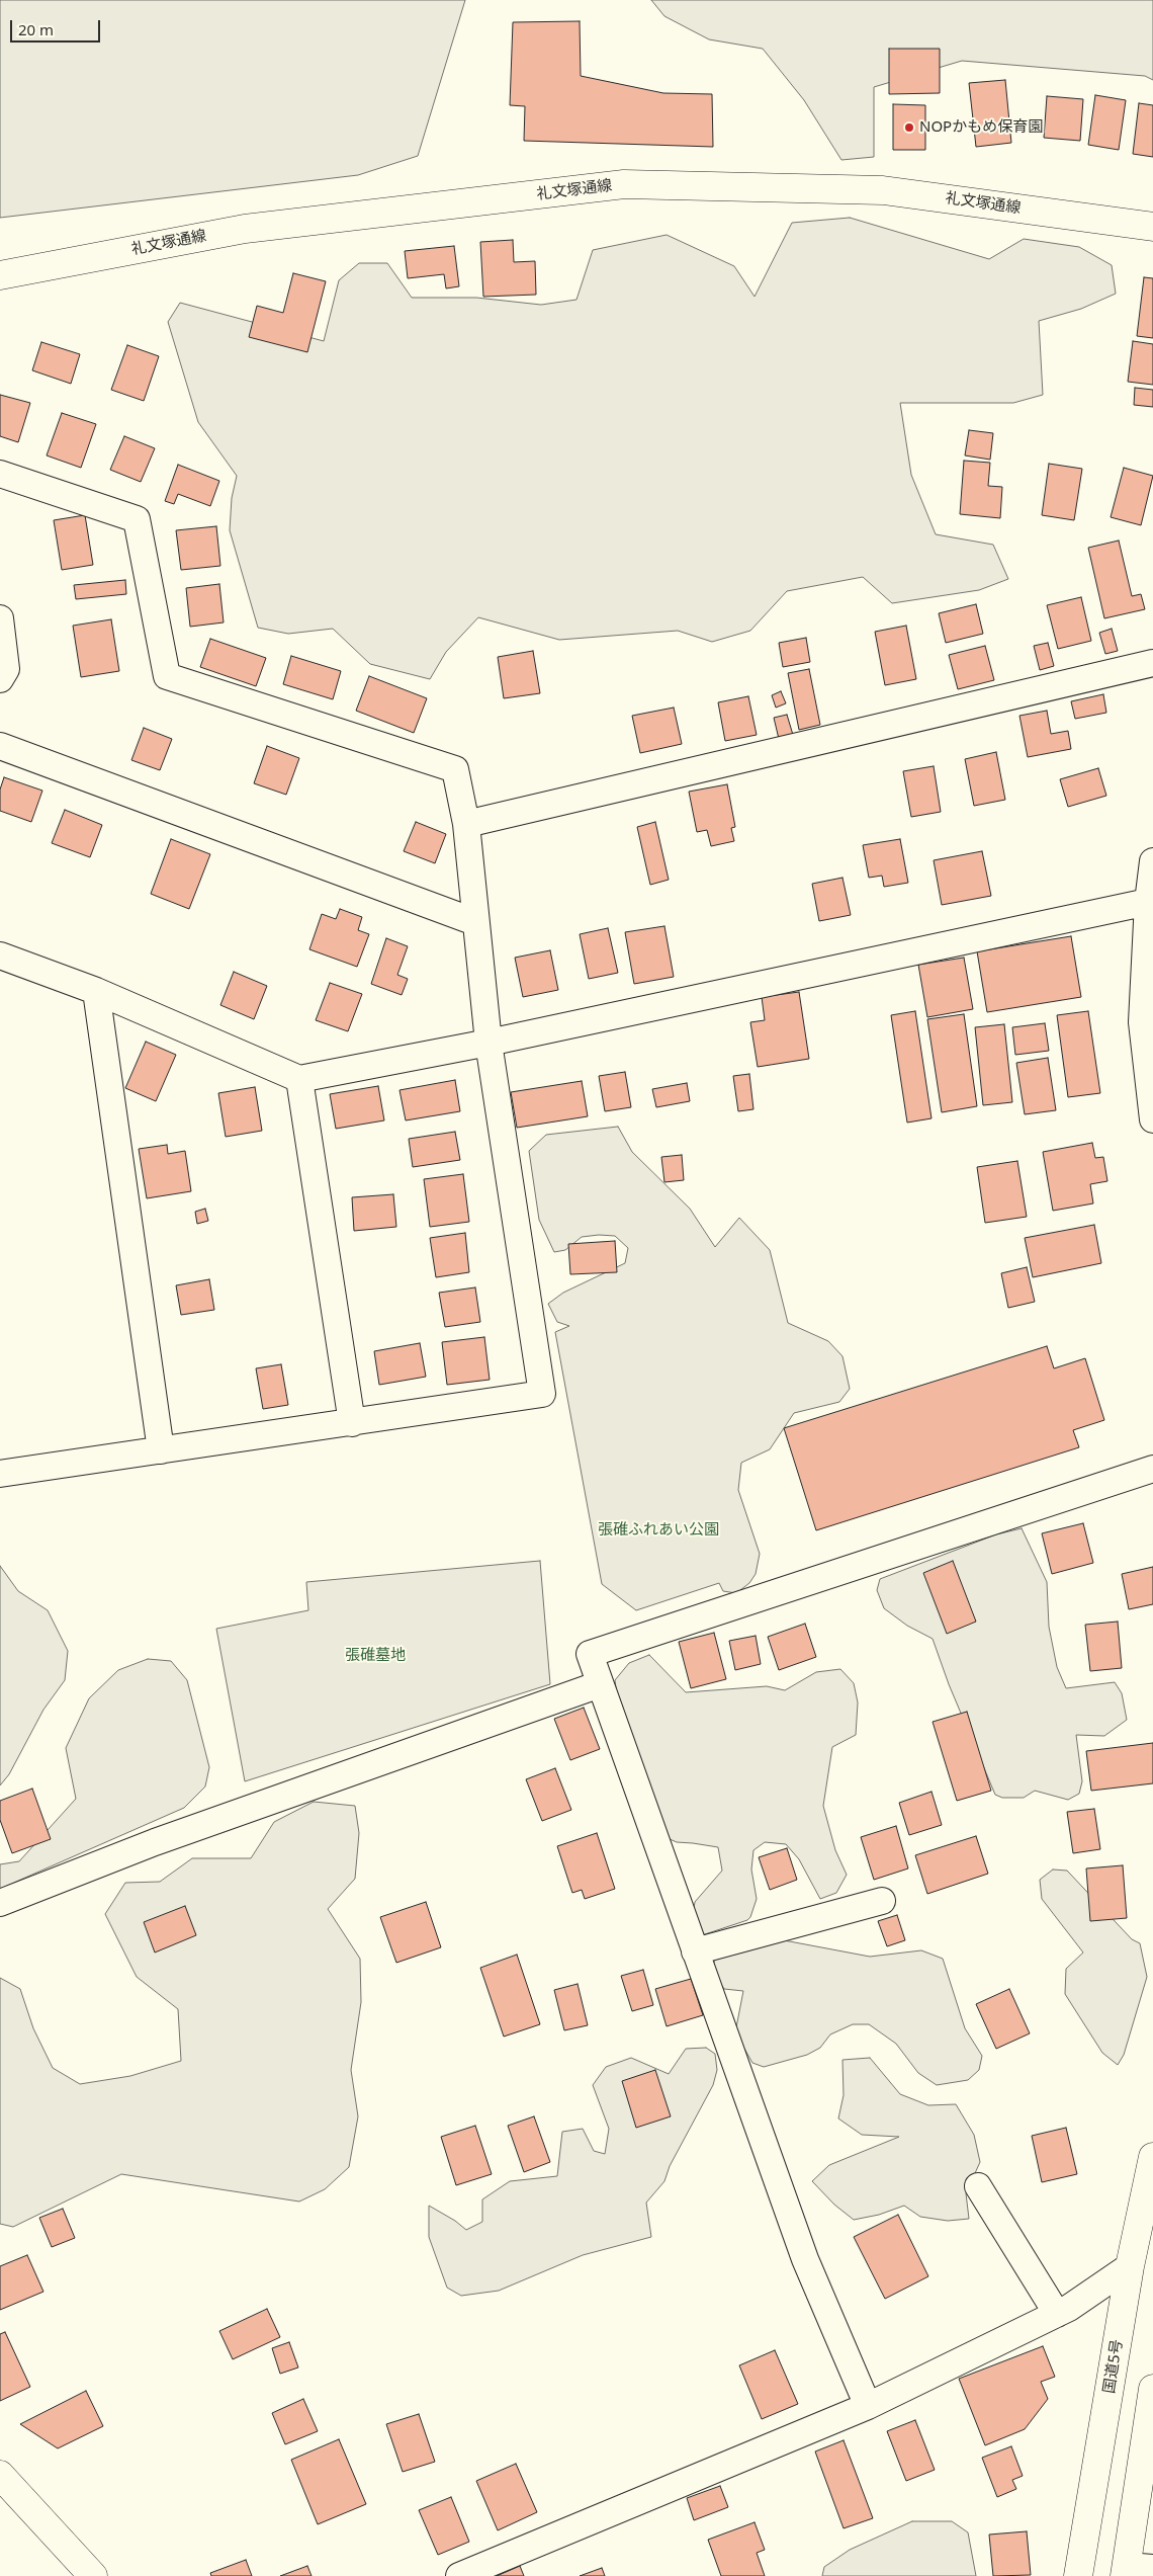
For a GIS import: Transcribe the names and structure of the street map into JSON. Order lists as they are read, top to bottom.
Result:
{
  "streets": {
    "main road": ["礼文塚通線", "国道5号"]
  },
  "parks": ["張碓ふれあい公園", "張碓墓地"],
  "places": ["NOPかもめ保育園"],
  "scale_bar": "20 m"
}
